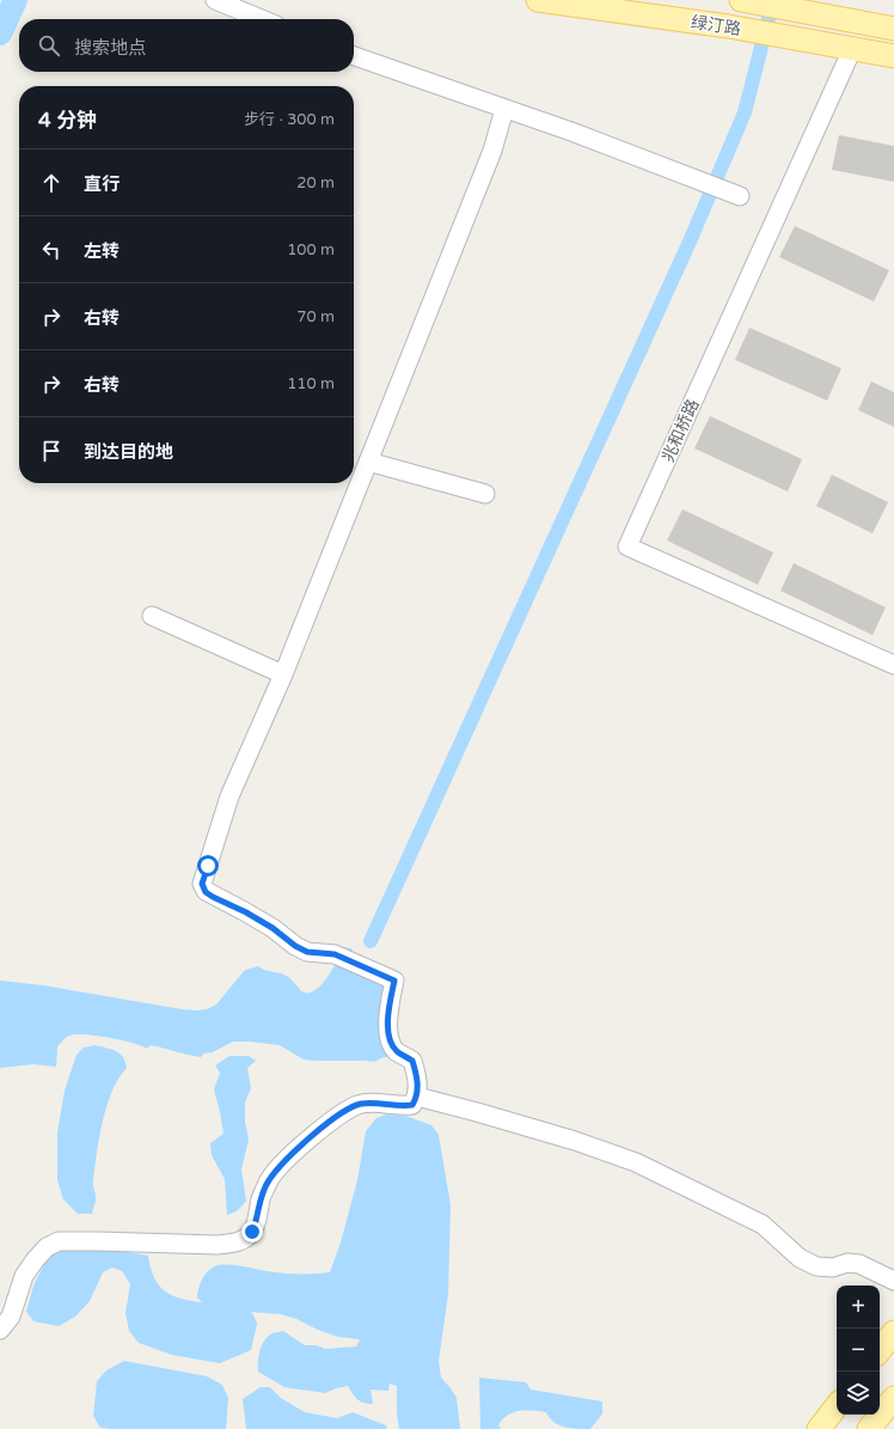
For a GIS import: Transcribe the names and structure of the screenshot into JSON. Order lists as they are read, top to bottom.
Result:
{
  "streets": {
    "main road": ["绿汀路"],
    "street": ["兆和桥路"]
  },
  "crossings": [
    ["绿汀路", "兆和桥路"]
  ],
  "page": {
    "search": "搜索地点",
    "heading": ["4 分钟", "步行 · 300 m"],
    "list": [
      ["直行", "20 m"],
      ["左转", "100 m"],
      ["右转", "70 m"],
      ["右转", "110 m"],
      "到达目的地"
    ],
    "map_buttons": ["+", "−"]
  }
}
